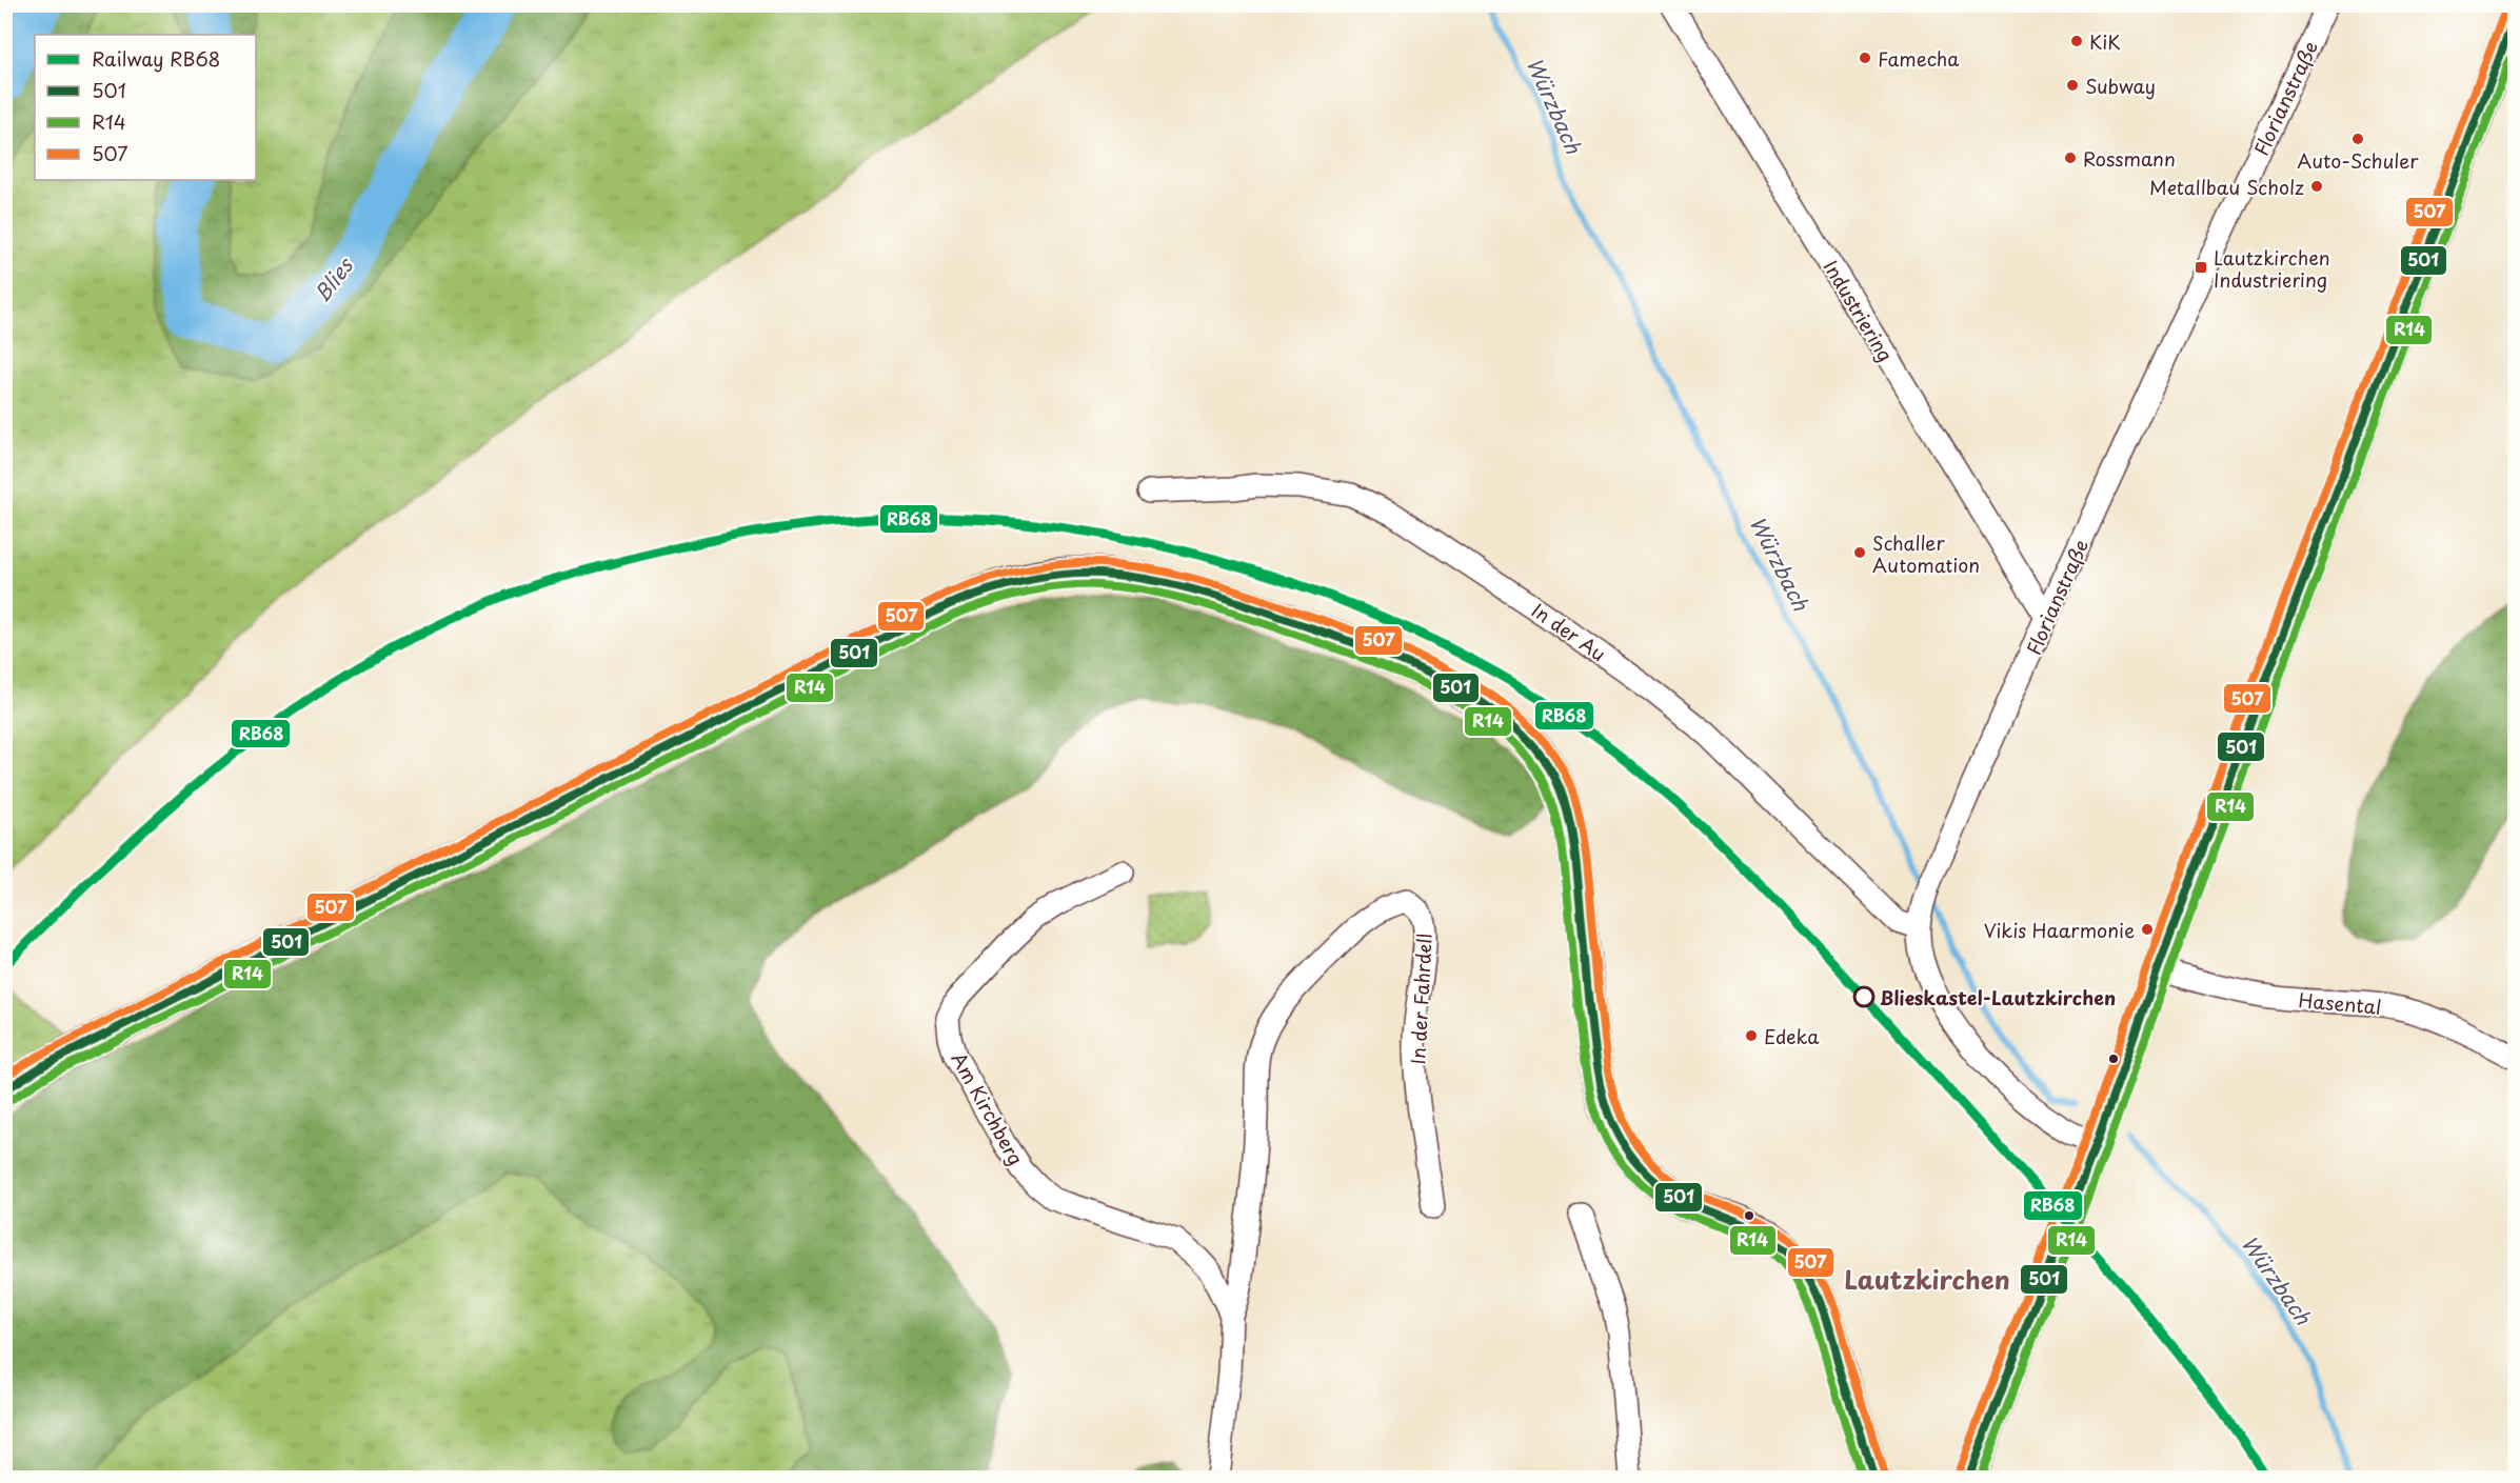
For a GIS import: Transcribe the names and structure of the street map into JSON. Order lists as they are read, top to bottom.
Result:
{
  "streets": {
    "street": [
      "Florianstraße",
      "Industriering",
      "In der Au",
      "In der Fahrdell",
      "Hasental",
      "Am Kirchberg"
    ]
  },
  "crossings": [
    ["Florianstraße", "Industriering"],
    ["Florianstraße", "In der Au"],
    ["In der Fahrdell", "Am Kirchberg"]
  ],
  "districts": ["Lautzkirchen"],
  "water": ["Würzbach", "Blies"],
  "places": {
    "other": [
      "KiK",
      "Famecha",
      "Subway",
      "Auto-Schuler",
      "Rossmann",
      "Metallbau Scholz",
      "Schaller Automation",
      "Vikis Haarmonie",
      "Blieskastel-Lautzkirchen",
      "Edeka"
    ],
    "transit": ["Lautzkirchen Industriering"]
  },
  "lines": [
    "transit line 507",
    "transit line 501",
    "transit line R14",
    "rail line RB68"
  ],
  "legend": [
    "Railway RB68",
    "501",
    "R14",
    "507"
  ]
}
